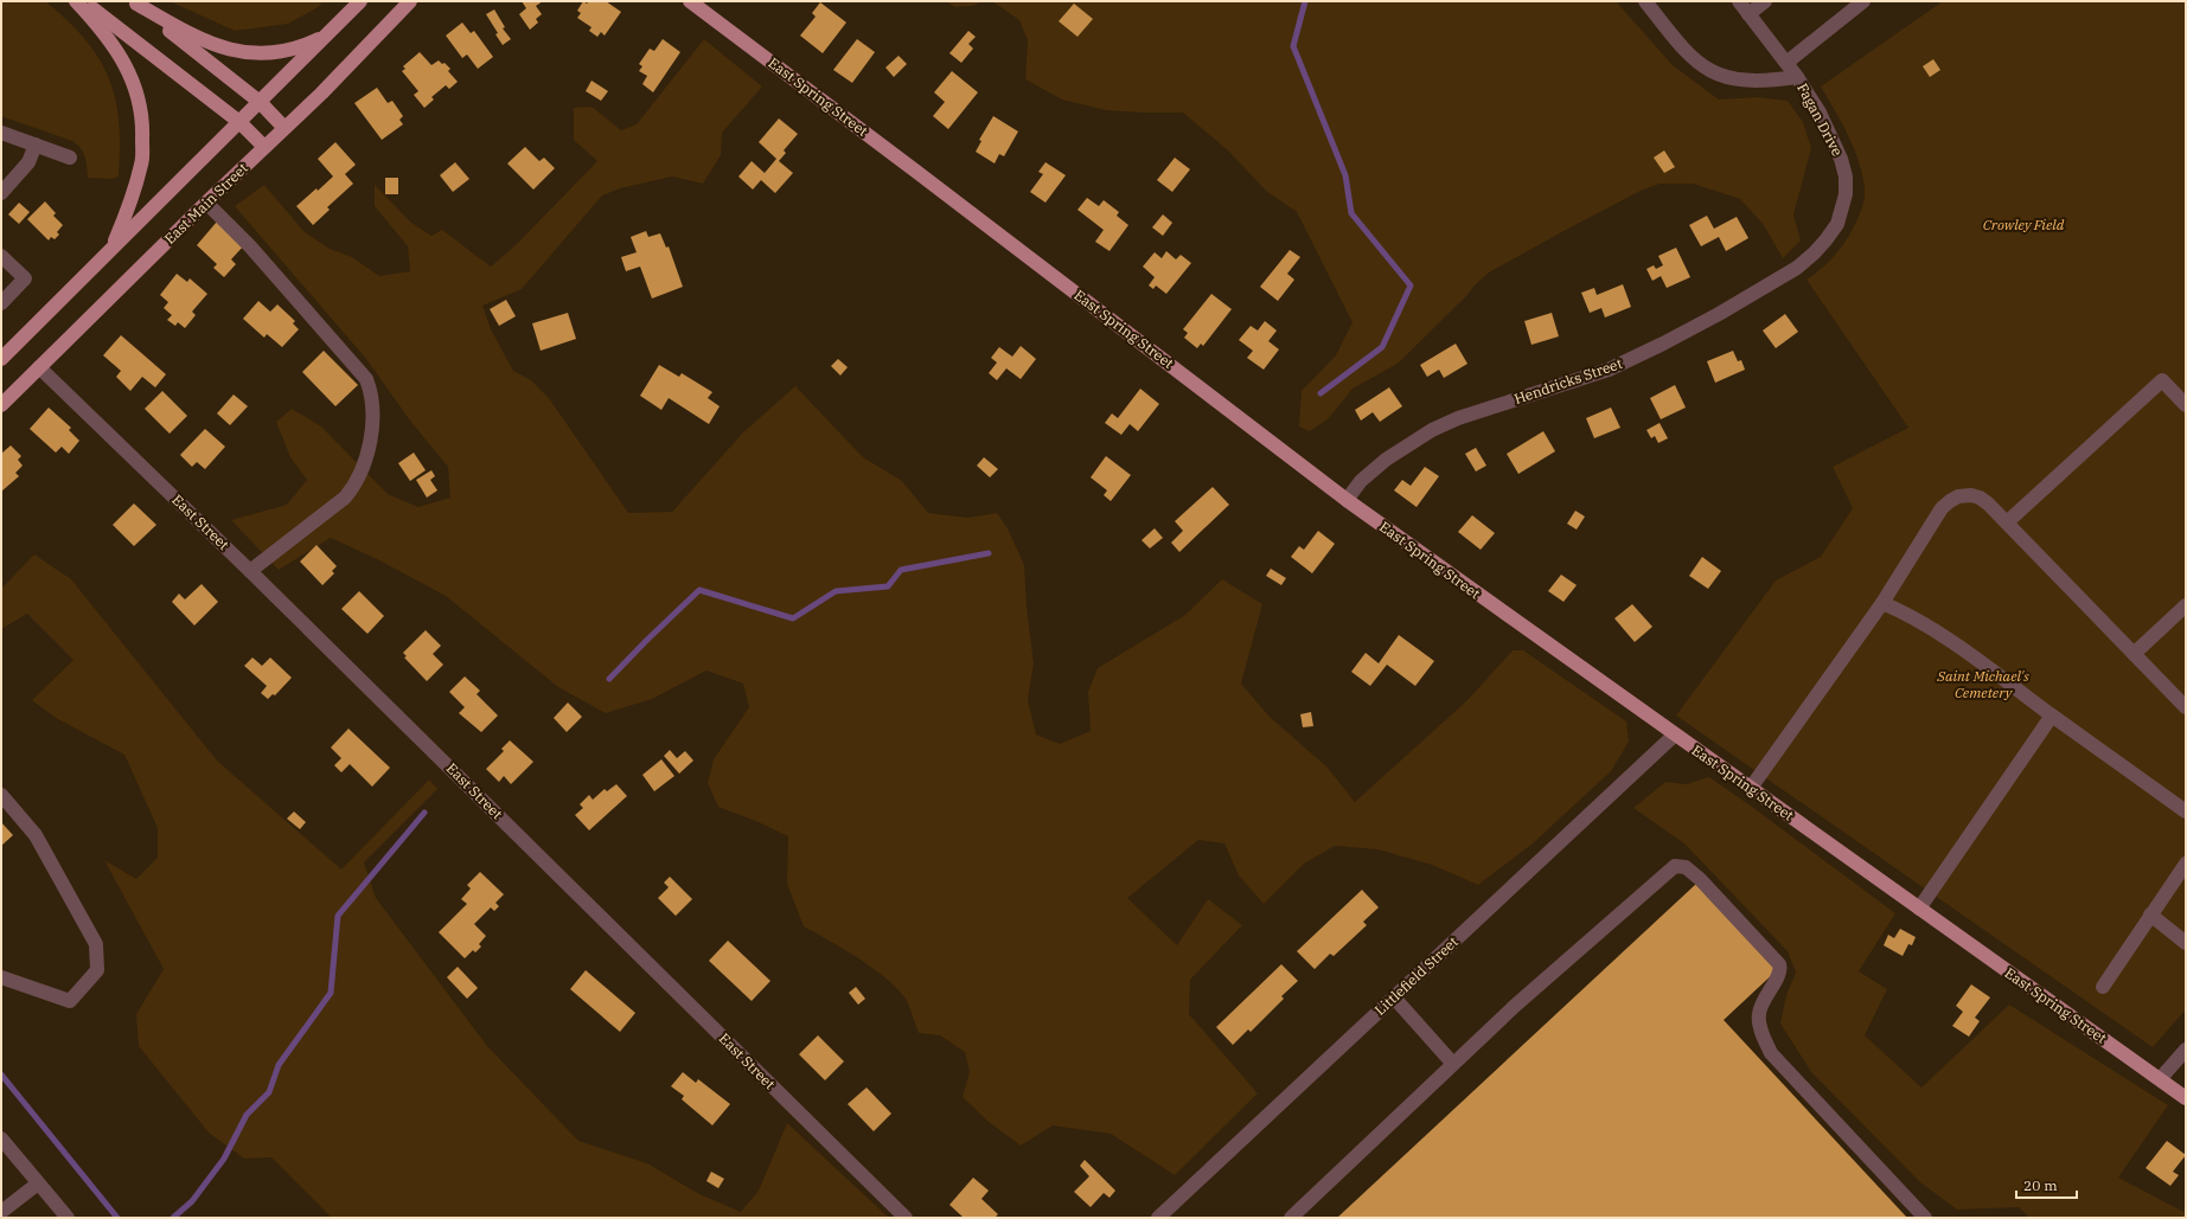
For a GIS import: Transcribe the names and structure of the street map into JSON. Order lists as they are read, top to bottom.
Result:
{
  "streets": {
    "main road": ["East Spring Street", "East Main Street"],
    "street": [
      "Fagan Drive",
      "Hendricks Street",
      "East Street",
      "Littlefield Street"
    ]
  },
  "crossings": [
    ["East Spring Street", "Hendricks Street"],
    ["East Spring Street", "Littlefield Street"],
    ["Fagan Drive", "Hendricks Street"],
    ["East Main Street", "East Street"]
  ],
  "parks": ["Crowley Field", "Saint Michael's Cemetery"],
  "scale_bar": "20 m"
}
